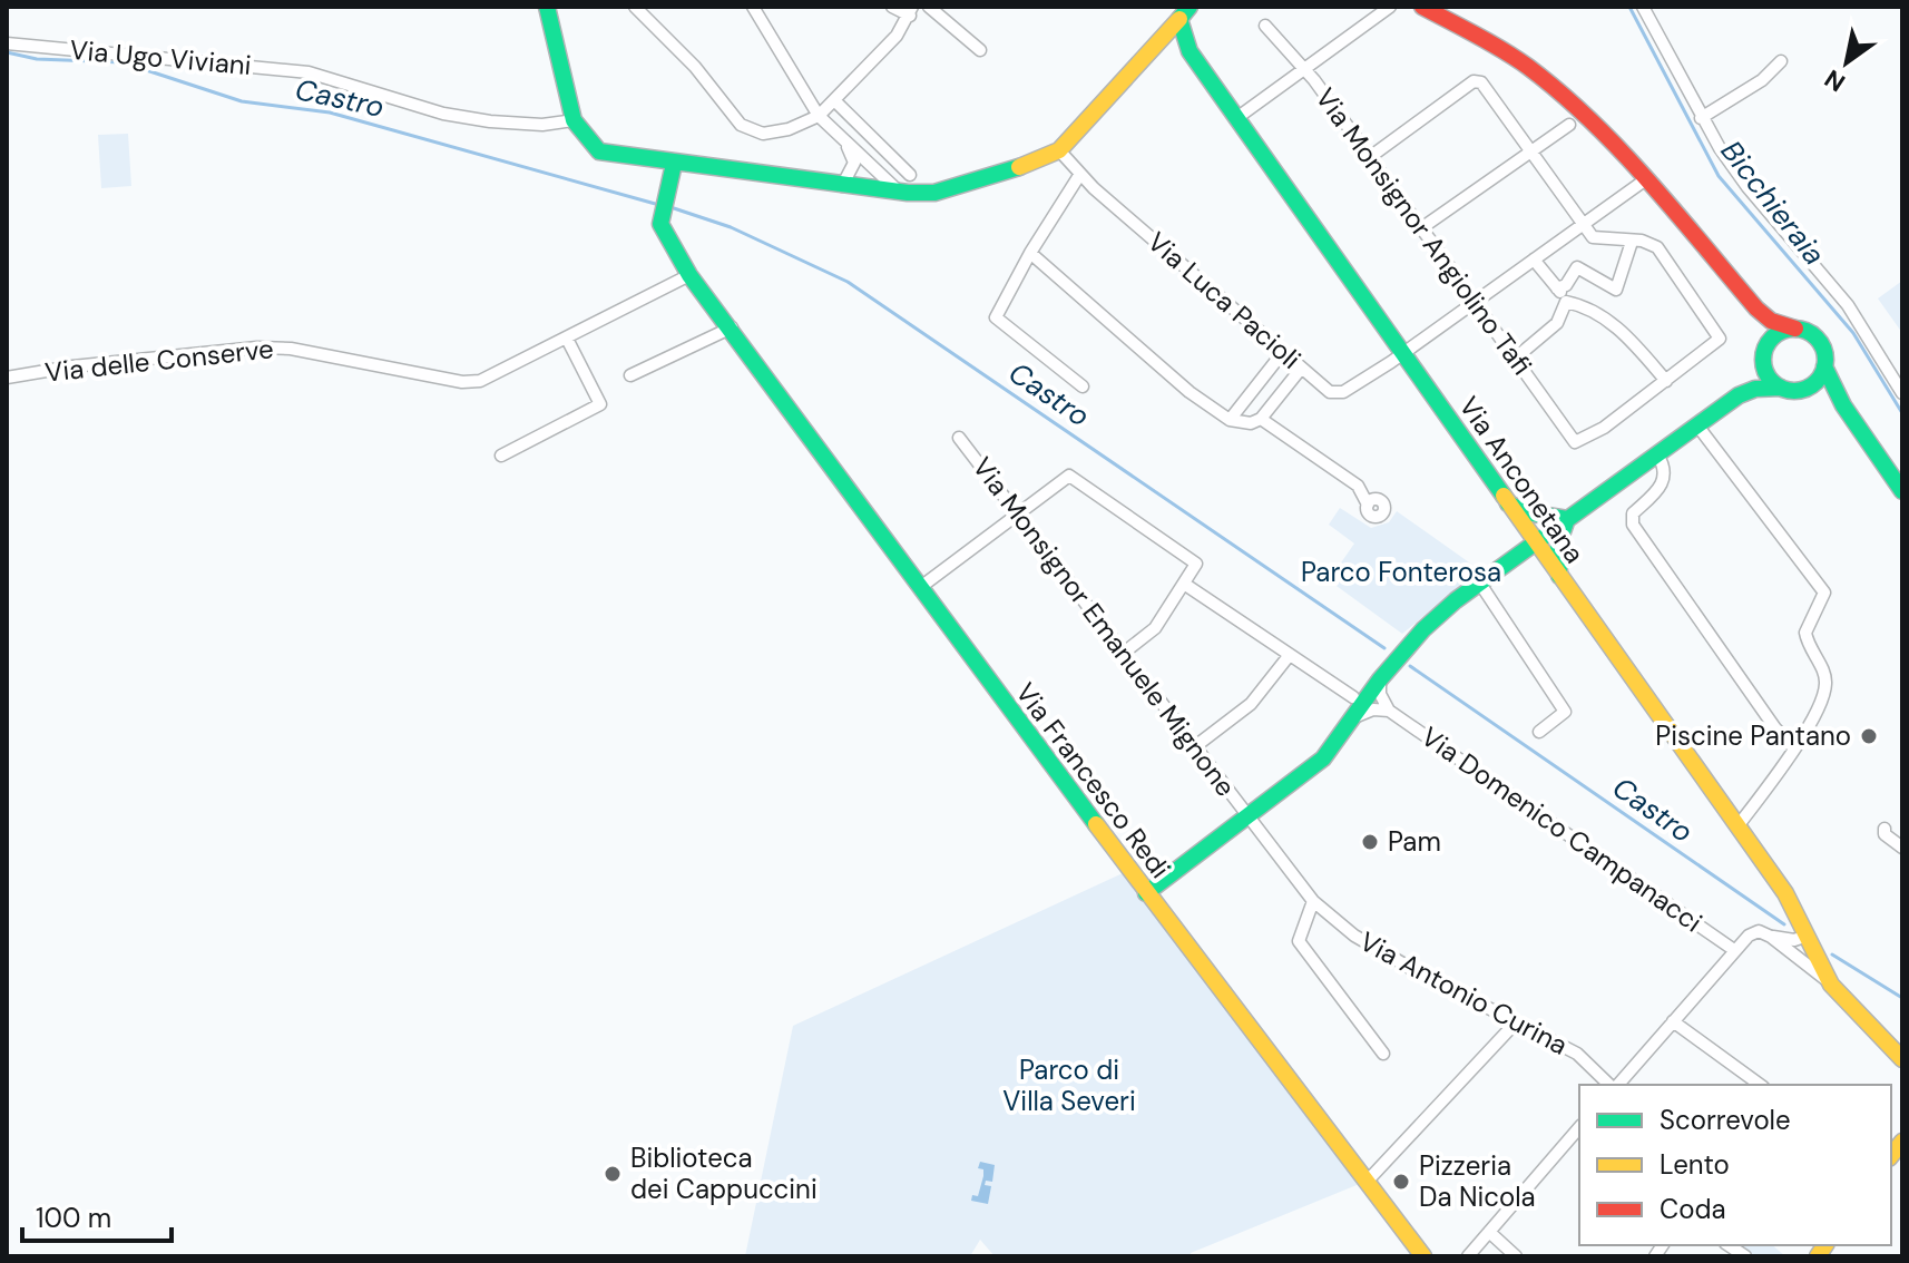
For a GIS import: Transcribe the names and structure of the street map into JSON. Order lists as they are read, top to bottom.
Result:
{
  "streets": {
    "street": [
      "Via Ugo Viviani",
      "Via Monsignor Angiolino Tafi",
      "Via Luca Pacioli",
      "Via delle Conserve",
      "Via Anconetana",
      "Via Monsignor Emanuele Mignone",
      "Via Francesco Redi",
      "Via Domenico Campanacci",
      "Via Antonio Curina"
    ]
  },
  "crossings": [
    ["Via Luca Pacioli", "Via Anconetana"],
    ["Via delle Conserve", "Via Francesco Redi"],
    ["Via Monsignor Emanuele Mignone", "Via Antonio Curina"]
  ],
  "water": ["Castro", "Bicchieraia"],
  "parks": ["Parco Fonterosa", "Parco di Villa Severi"],
  "places": [
    "Piscine Pantano",
    "Pam",
    "Biblioteca dei Cappuccini",
    "Pizzeria Da Nicola"
  ],
  "legend": ["Scorrevole", "Lento", "Coda"],
  "scale_bar": "100 m",
  "north": "bottom left"
}
